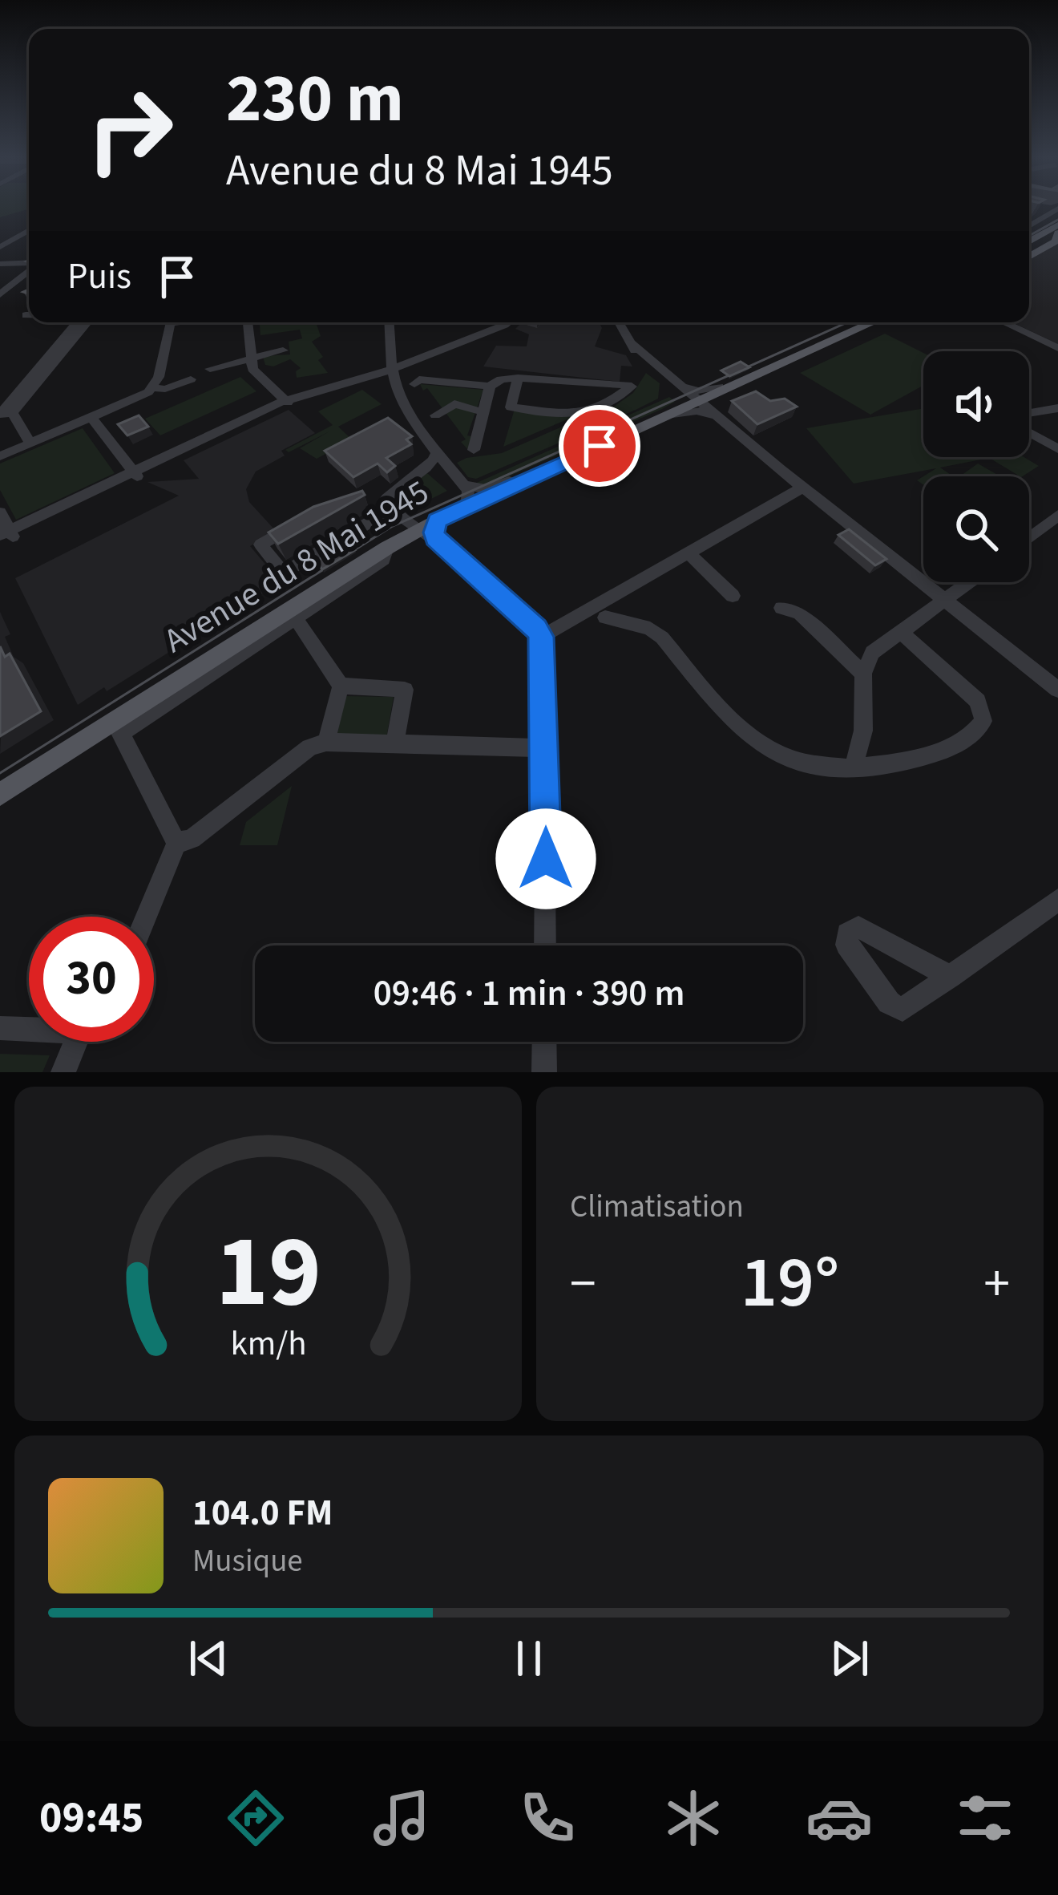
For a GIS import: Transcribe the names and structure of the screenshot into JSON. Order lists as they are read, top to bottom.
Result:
{
  "streets": {
    "main road": ["Avenue du 8 Mai 1945"]
  },
  "page": {
    "turn": ["230 m", "Avenue du 8 Mai 1945"],
    "then": "Puis",
    "limit": "30",
    "trip": "09:46 · 1 min · 390 m",
    "tile": "Climatisation",
    "heat": ["−", "19°", "+"],
    "song": ["104.0 FM", "Musique"],
    "tabs": "09:45",
    "gauge": ["19", "km/h"]
  }
}
